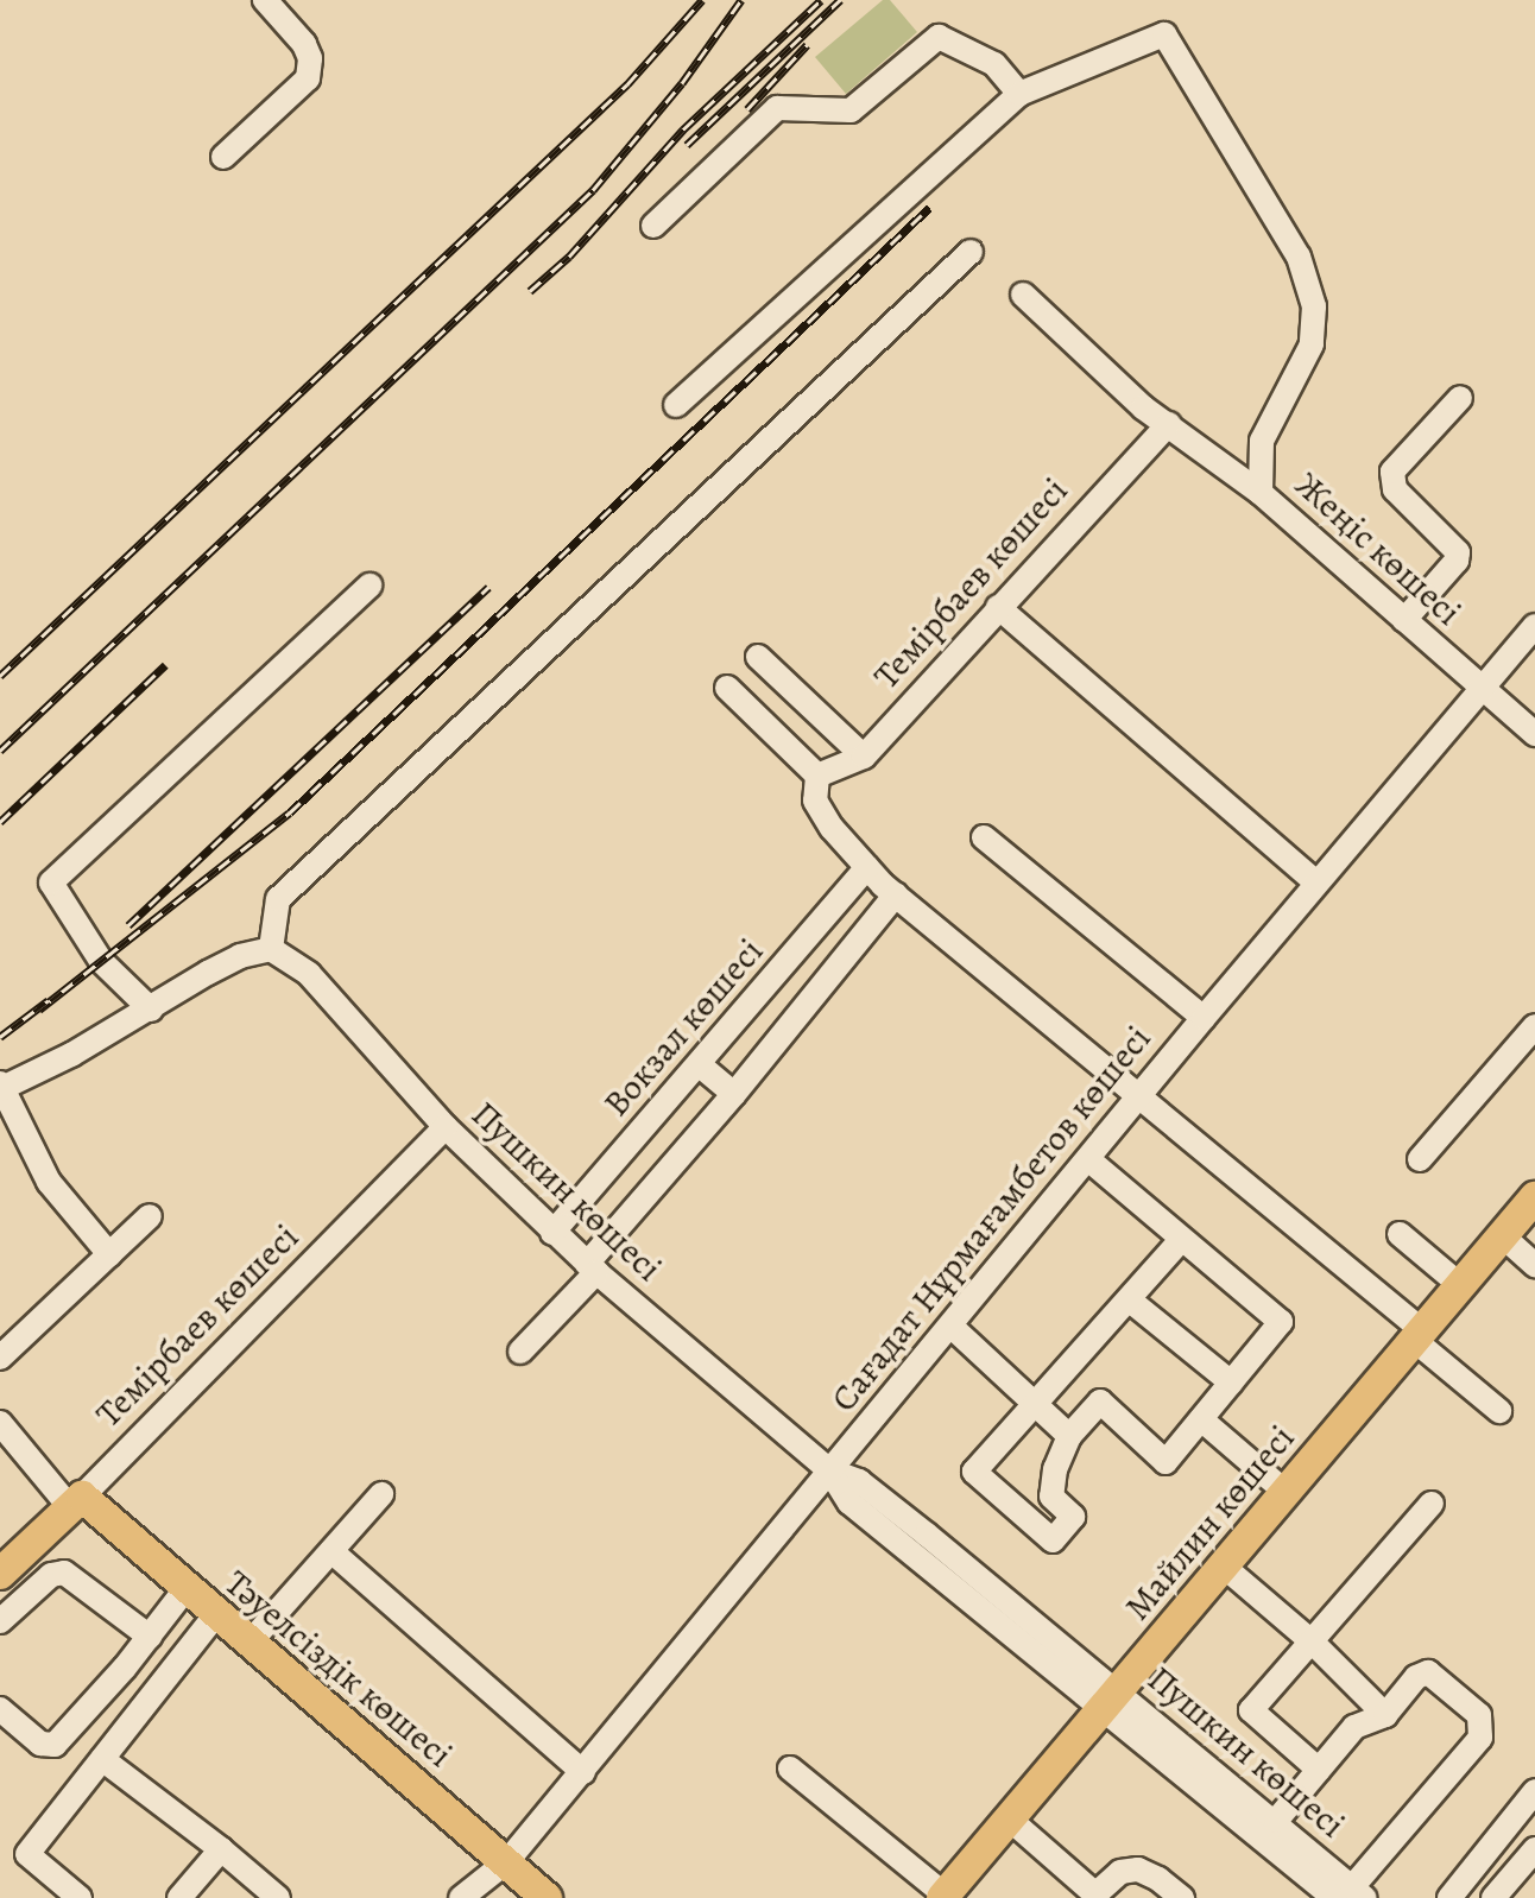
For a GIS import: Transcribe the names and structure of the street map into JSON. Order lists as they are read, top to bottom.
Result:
{
  "streets": {
    "main road": ["Темірбаев көшесі", "Майлин көшесі", "Тәуелсіздік көшесі"],
    "street": [
      "Жеңіс көшесі",
      "Вокзал көшесі",
      "Пушкин көшесі",
      "Сағадат Нұрмағамбетов көшесі"
    ]
  },
  "crossings": [
    ["Жеңіс көшесі", "Темірбаев көшесі"],
    ["Жеңіс көшесі", "Сағадат Нұрмағамбетов көшесі"],
    ["Темірбаев көшесі", "Пушкин көшесі"],
    ["Темірбаев көшесі", "Тәуелсіздік көшесі"],
    ["Вокзал көшесі", "Пушкин көшесі"],
    ["Пушкин көшесі", "Сағадат Нұрмағамбетов көшесі"],
    ["Пушкин көшесі", "Майлин көшесі"],
    ["Сағадат Нұрмағамбетов көшесі", "Тәуелсіздік көшесі"]
  ]
}
